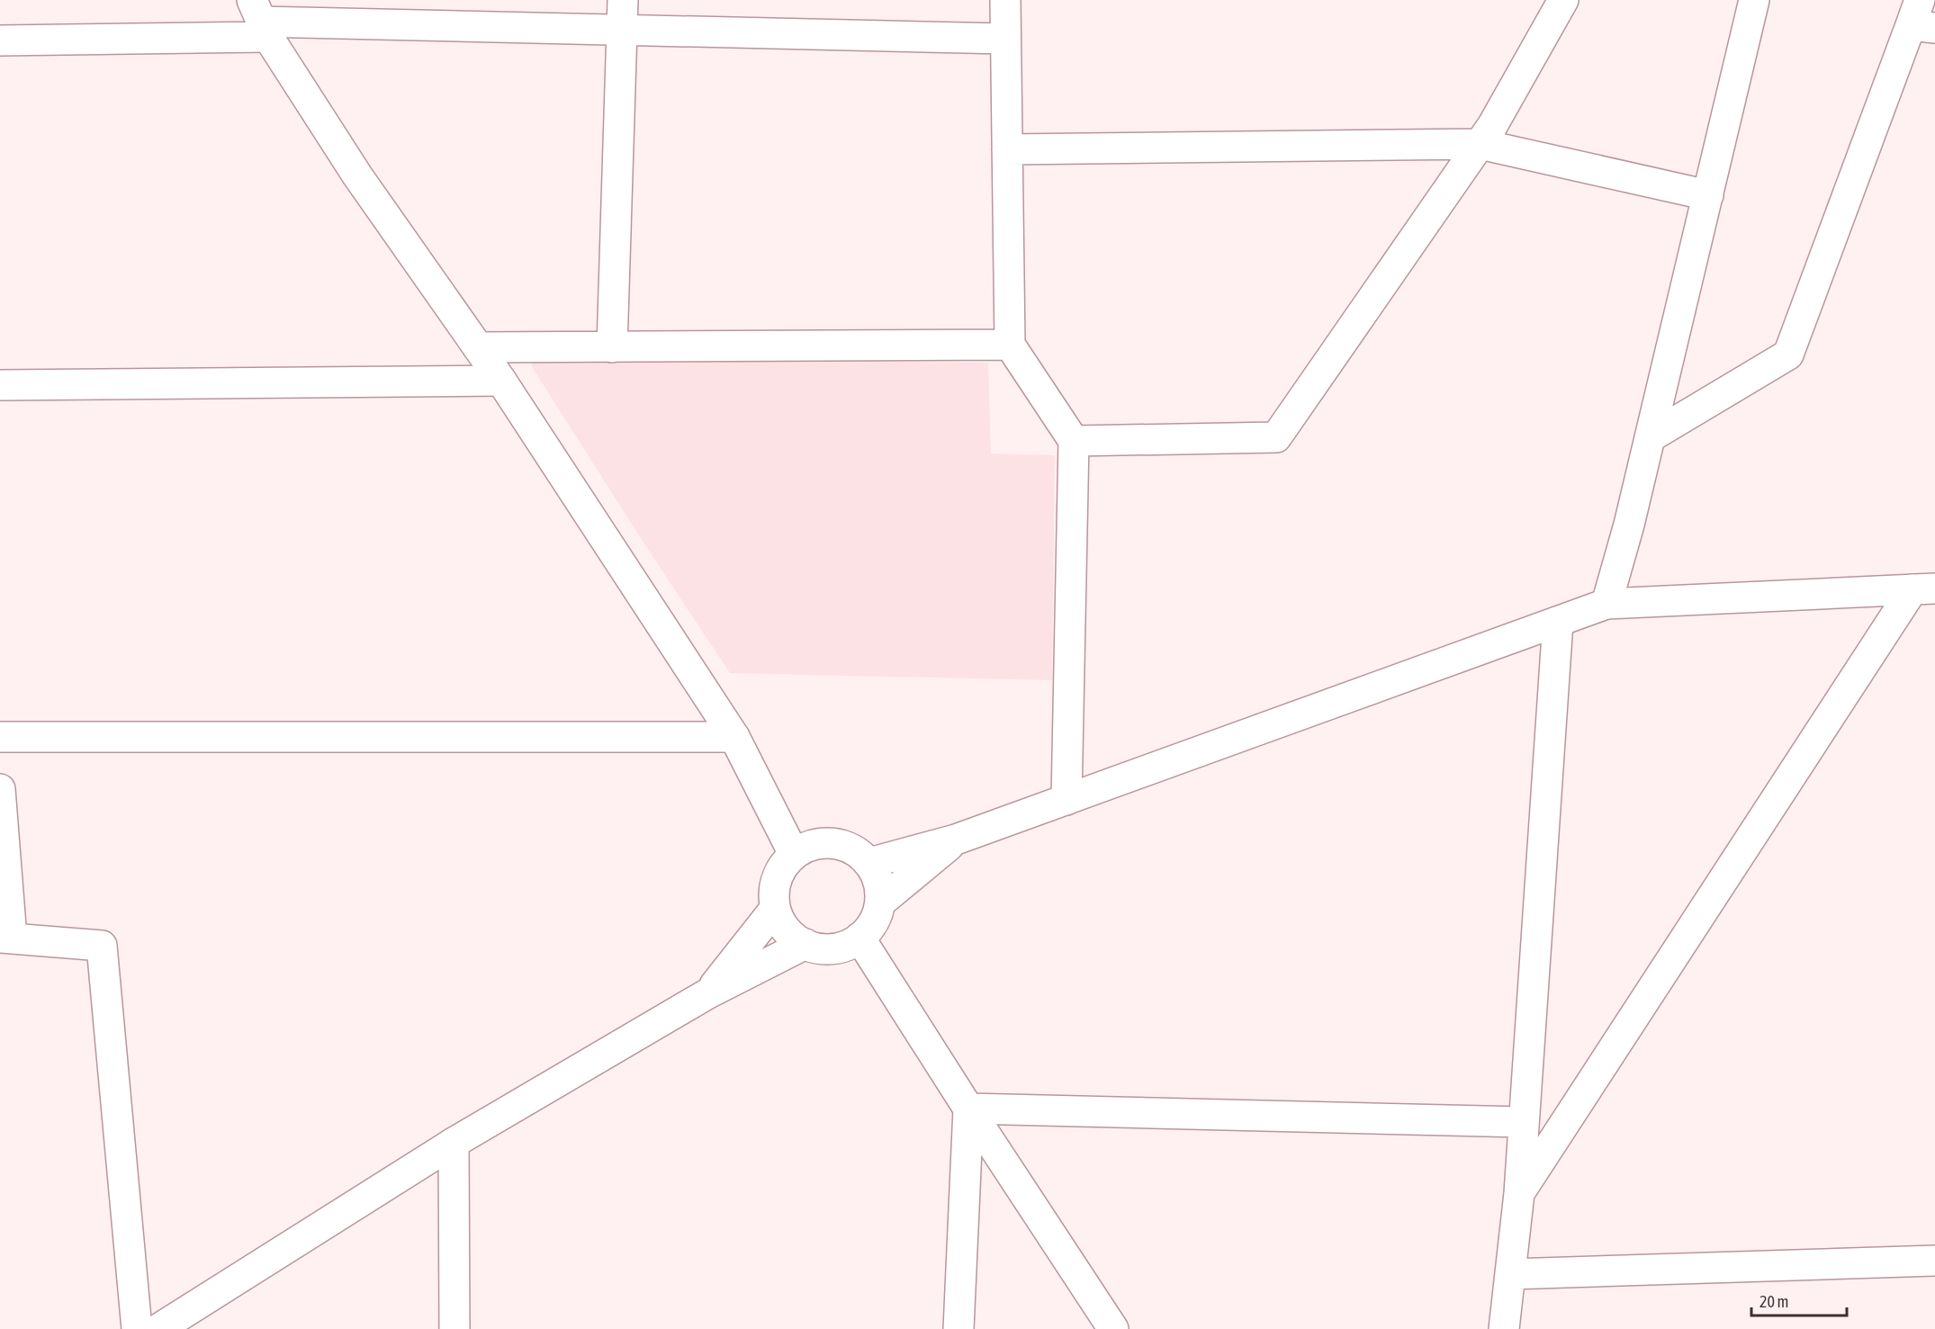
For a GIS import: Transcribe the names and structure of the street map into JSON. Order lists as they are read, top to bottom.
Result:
{
  "scale_bar": "20 m"
}
